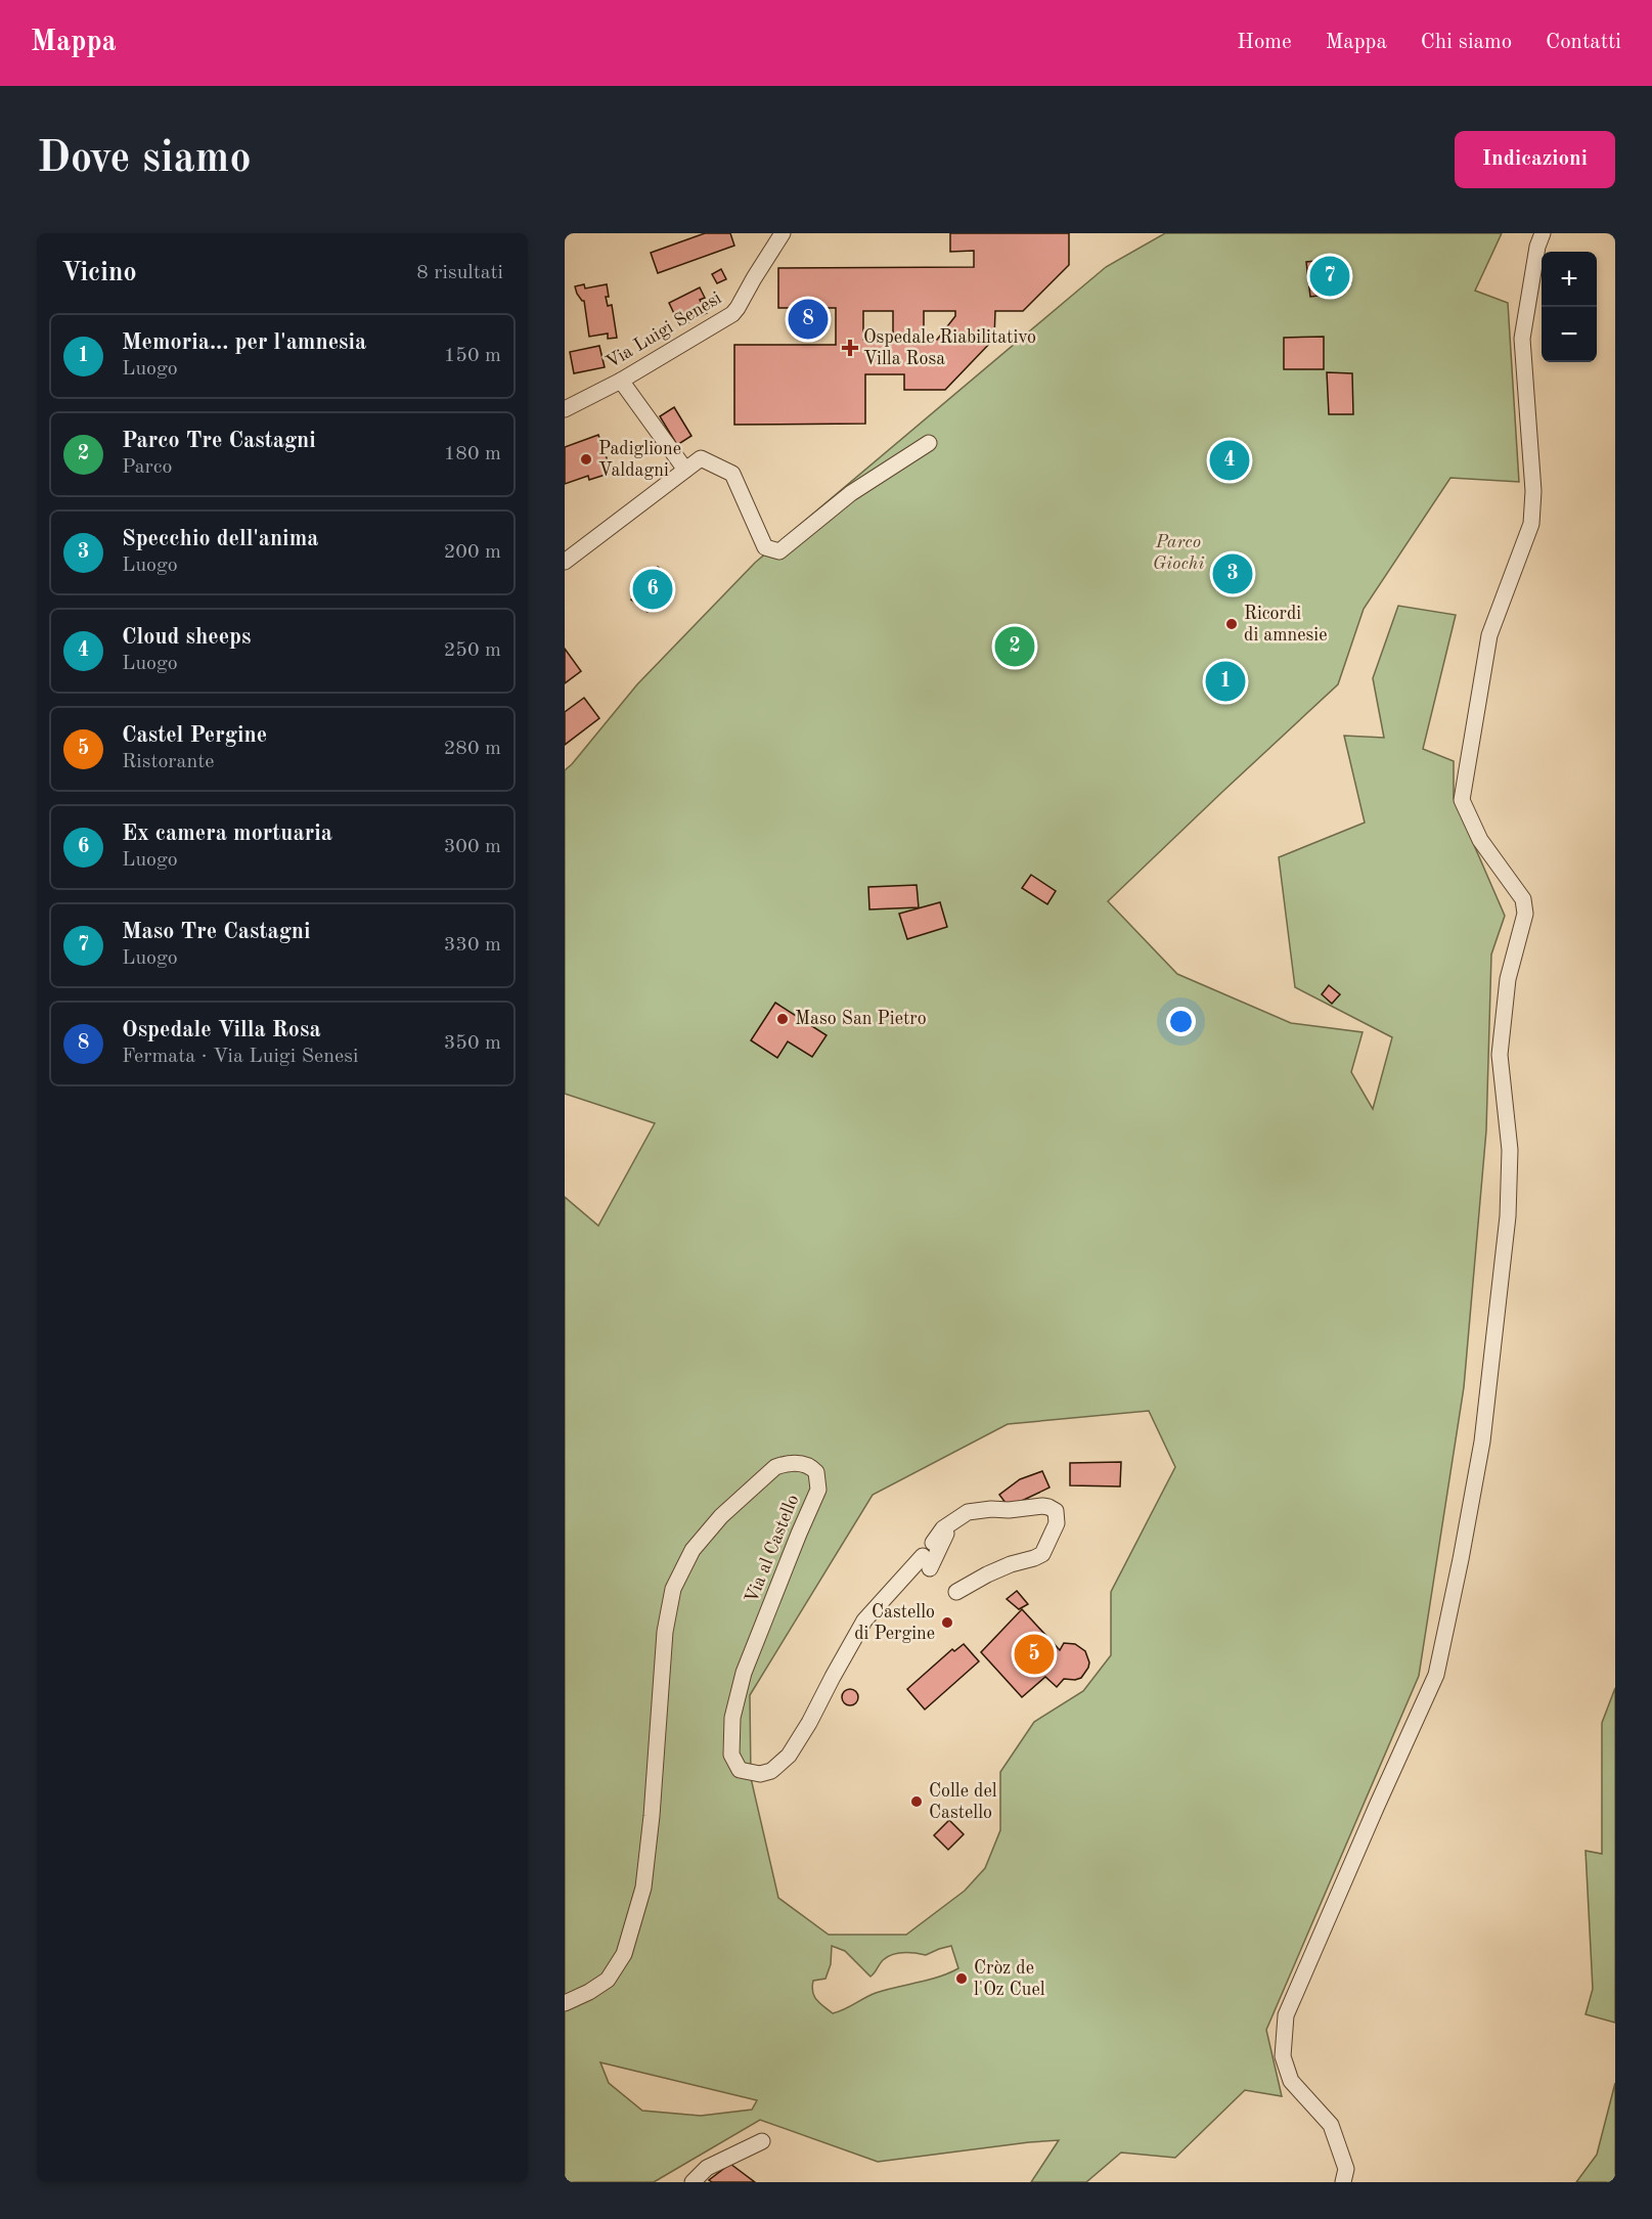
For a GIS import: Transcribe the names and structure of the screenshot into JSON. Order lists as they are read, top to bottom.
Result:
{
  "streets": {
    "street": ["Via Luigi Senesi", "Via al Castello"]
  },
  "parks": ["Parco Giochi"],
  "places": {
    "health": ["Ospedale Riabilitativo Villa Rosa"],
    "other": [
      "Padiglione Valdagni",
      "Ricordi di amnesie",
      "Maso San Pietro",
      "Castello di Pergine",
      "Colle del Castello",
      "Cròz de l'Oz Cuel"
    ]
  },
  "page": {
    "header": "Mappa",
    "nav": [
      "Home",
      "Mappa",
      "Chi siamo",
      "Contatti"
    ],
    "buttons": "Indicazioni",
    "title": "Dove siamo",
    "heading": ["Vicino", "8 risultati"],
    "map_buttons": ["+", "−"],
    "pins": [
      "7",
      "8",
      "4",
      "3",
      "6",
      "2",
      "1",
      "5"
    ],
    "list": [
      {
        "mark": "1",
        "name": "Memoria... per l'amnesia",
        "note": "Luogo",
        "value": "150 m"
      },
      {
        "mark": "2",
        "name": "Parco Tre Castagni",
        "note": "Parco",
        "value": "180 m"
      },
      {
        "mark": "3",
        "name": "Specchio dell'anima",
        "note": "Luogo",
        "value": "200 m"
      },
      {
        "mark": "4",
        "name": "Cloud sheeps",
        "note": "Luogo",
        "value": "250 m"
      },
      {
        "mark": "5",
        "name": "Castel Pergine",
        "note": "Ristorante",
        "value": "280 m"
      },
      {
        "mark": "6",
        "name": "Ex camera mortuaria",
        "note": "Luogo",
        "value": "300 m"
      },
      {
        "mark": "7",
        "name": "Maso Tre Castagni",
        "note": "Luogo",
        "value": "330 m"
      },
      {
        "mark": "8",
        "name": "Ospedale Villa Rosa",
        "note": "Fermata · Via Luigi Senesi",
        "value": "350 m"
      }
    ]
  }
}
